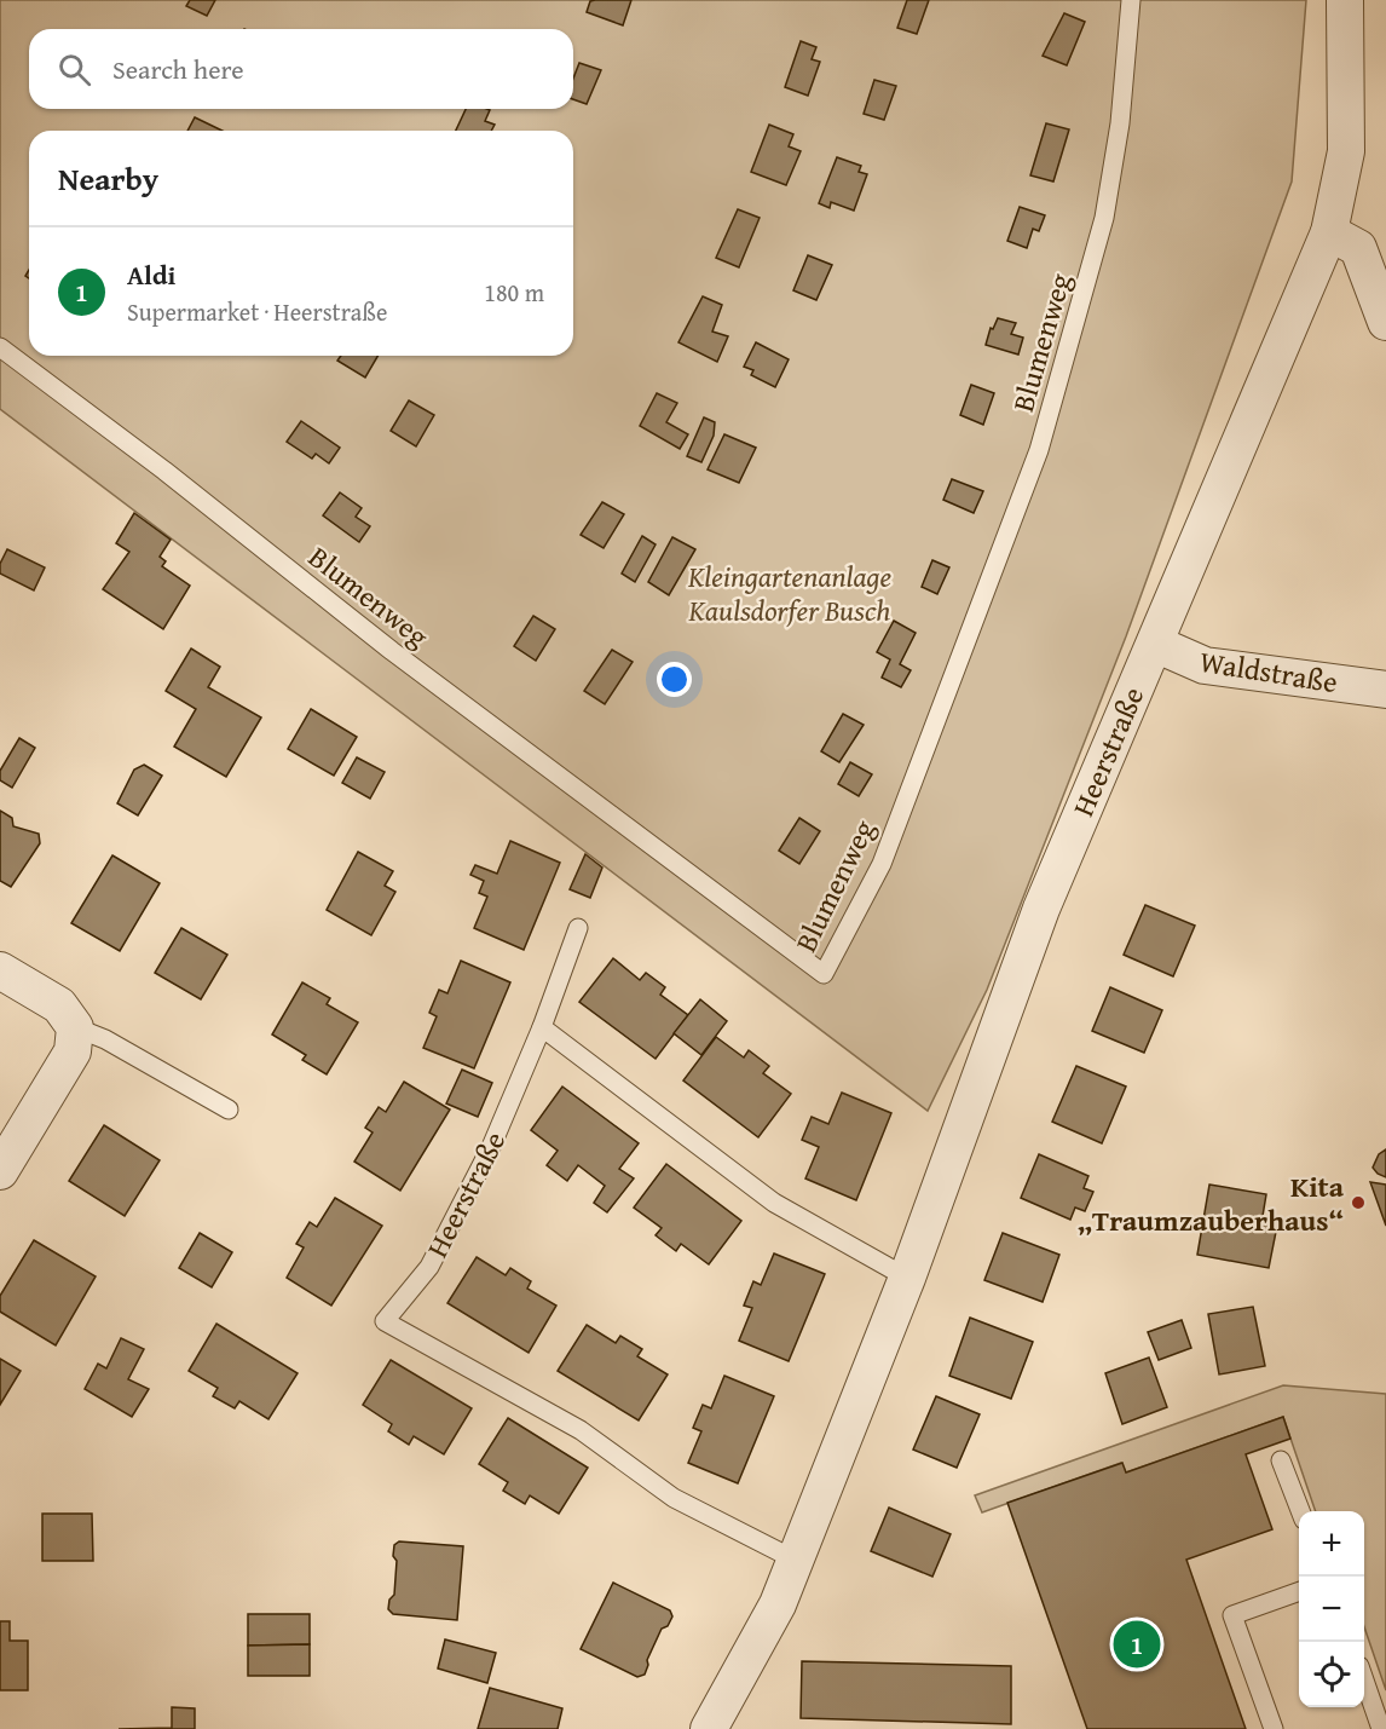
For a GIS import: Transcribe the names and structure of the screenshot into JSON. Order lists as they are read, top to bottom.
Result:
{
  "streets": {
    "street": ["Waldstraße", "Heerstraße"],
    "lane": ["Blumenweg"]
  },
  "crossings": [
    ["Waldstraße", "Heerstraße"]
  ],
  "parks": ["Kleingartenanlage Kaulsdorfer Busch"],
  "places": ["Kita „Traumzauberhaus“"],
  "page": {
    "search": "Search here",
    "heading": "Nearby",
    "list": [
      {
        "mark": "1",
        "name": "Aldi",
        "note": "Supermarket · Heerstraße",
        "value": "180 m"
      }
    ],
    "map_buttons": ["+", "−"],
    "pins": "1"
  }
}
